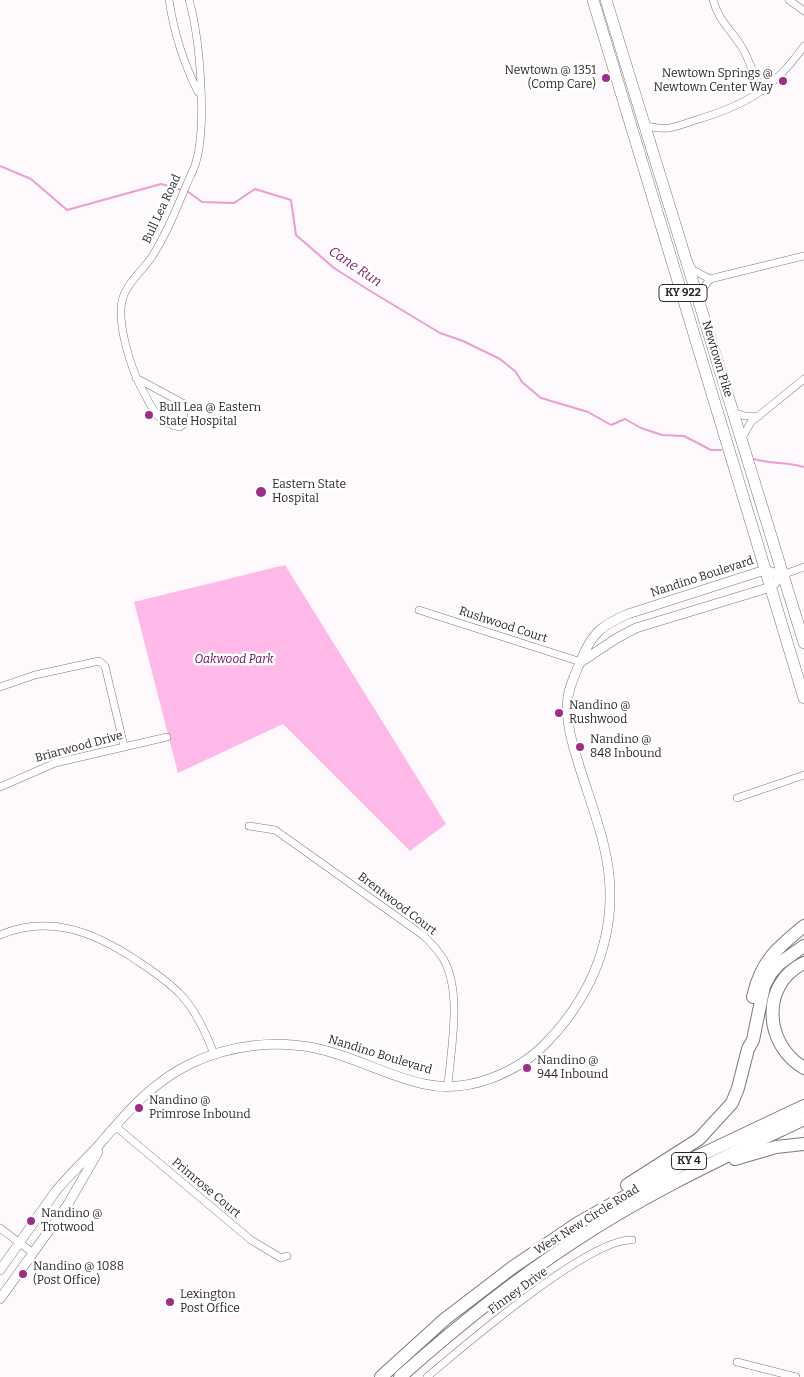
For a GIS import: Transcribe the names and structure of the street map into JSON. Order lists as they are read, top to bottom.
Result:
{
  "streets": {
    "highway": [
      "KY 922",
      "Newtown Pike",
      "KY 4",
      "West New Circle Road"
    ],
    "street": [
      "Bull Lea Road",
      "Nandino Boulevard",
      "Rushwood Court",
      "Briarwood Drive",
      "Brentwood Court",
      "Primrose Court",
      "Finney Drive"
    ]
  },
  "crossings": [
    ["Newtown Pike", "Nandino Boulevard"],
    ["Nandino Boulevard", "Rushwood Court"],
    ["Nandino Boulevard", "Brentwood Court"],
    ["Nandino Boulevard", "Primrose Court"],
    ["KY 4", "West New Circle Road"]
  ],
  "water": ["Cane Run"],
  "parks": ["Oakwood Park"],
  "places": [
    "Newtown @ 1351 (Comp Care)",
    "Newtown Springs @ Newtown Center Way",
    "Bull Lea @ Eastern State Hospital",
    "Eastern State Hospital",
    "Nandino @ Rushwood",
    "Nandino @ 848 Inbound",
    "Nandino @ 944 Inbound",
    "Nandino @ Primrose Inbound",
    "Nandino @ Trotwood",
    "Nandino @ 1088 (Post Office)",
    "Lexington Post Office"
  ]
}
